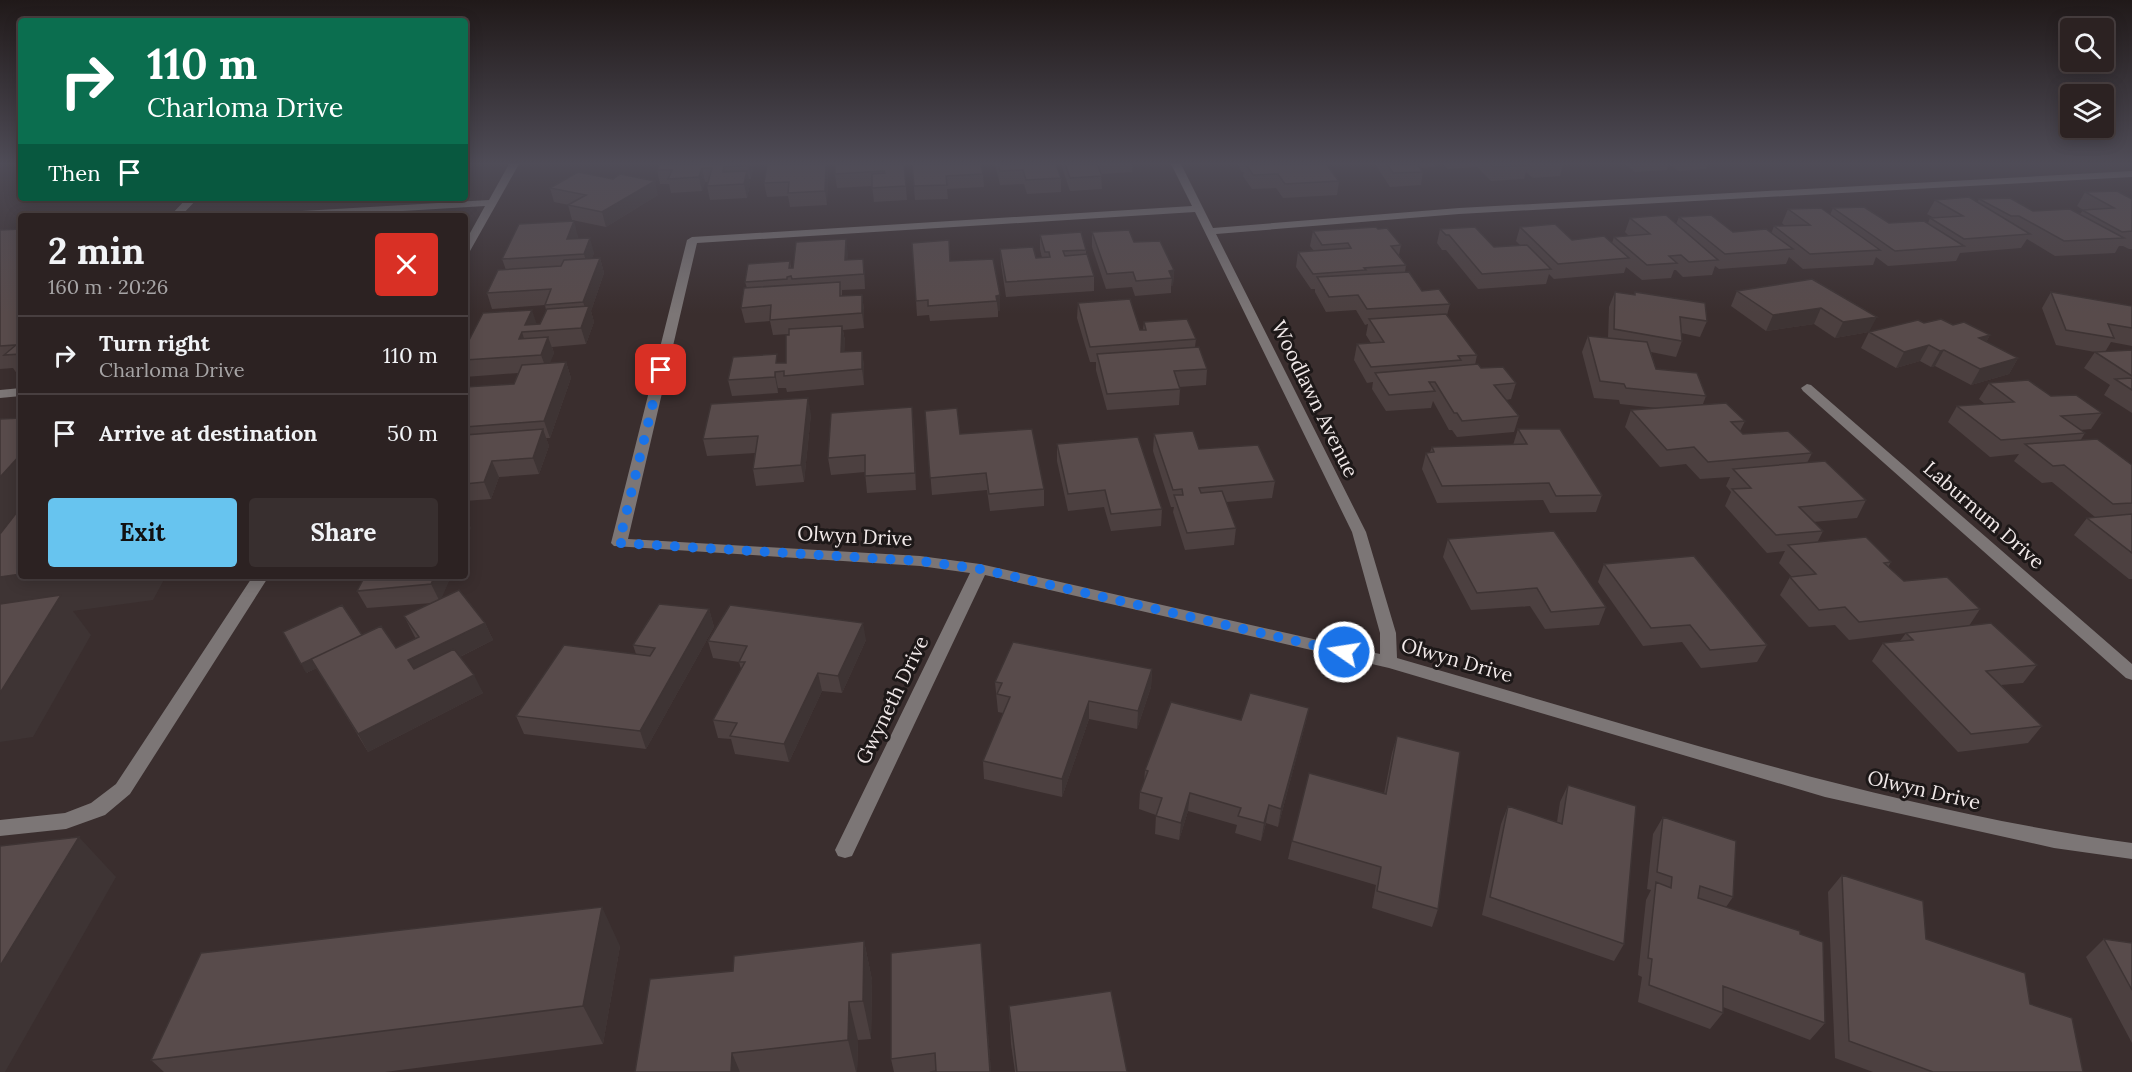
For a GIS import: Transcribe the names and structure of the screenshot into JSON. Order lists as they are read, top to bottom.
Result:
{
  "streets": {
    "street": [
      "Woodlawn Avenue",
      "Laburnum Drive",
      "Olwyn Drive",
      "Gwyneth Drive"
    ]
  },
  "crossings": [
    ["Woodlawn Avenue", "Olwyn Drive"],
    ["Olwyn Drive", "Gwyneth Drive"]
  ],
  "page": {
    "turn": ["110 m", "Charloma Drive"],
    "then": "Then",
    "heading": ["2 min", "160 m · 20:26"],
    "list": [
      {
        "name": "Turn right",
        "note": "Charloma Drive",
        "value": "110 m"
      },
      {
        "name": "Arrive at destination",
        "value": "50 m"
      }
    ],
    "buttons": ["Exit", "Share"]
  }
}
